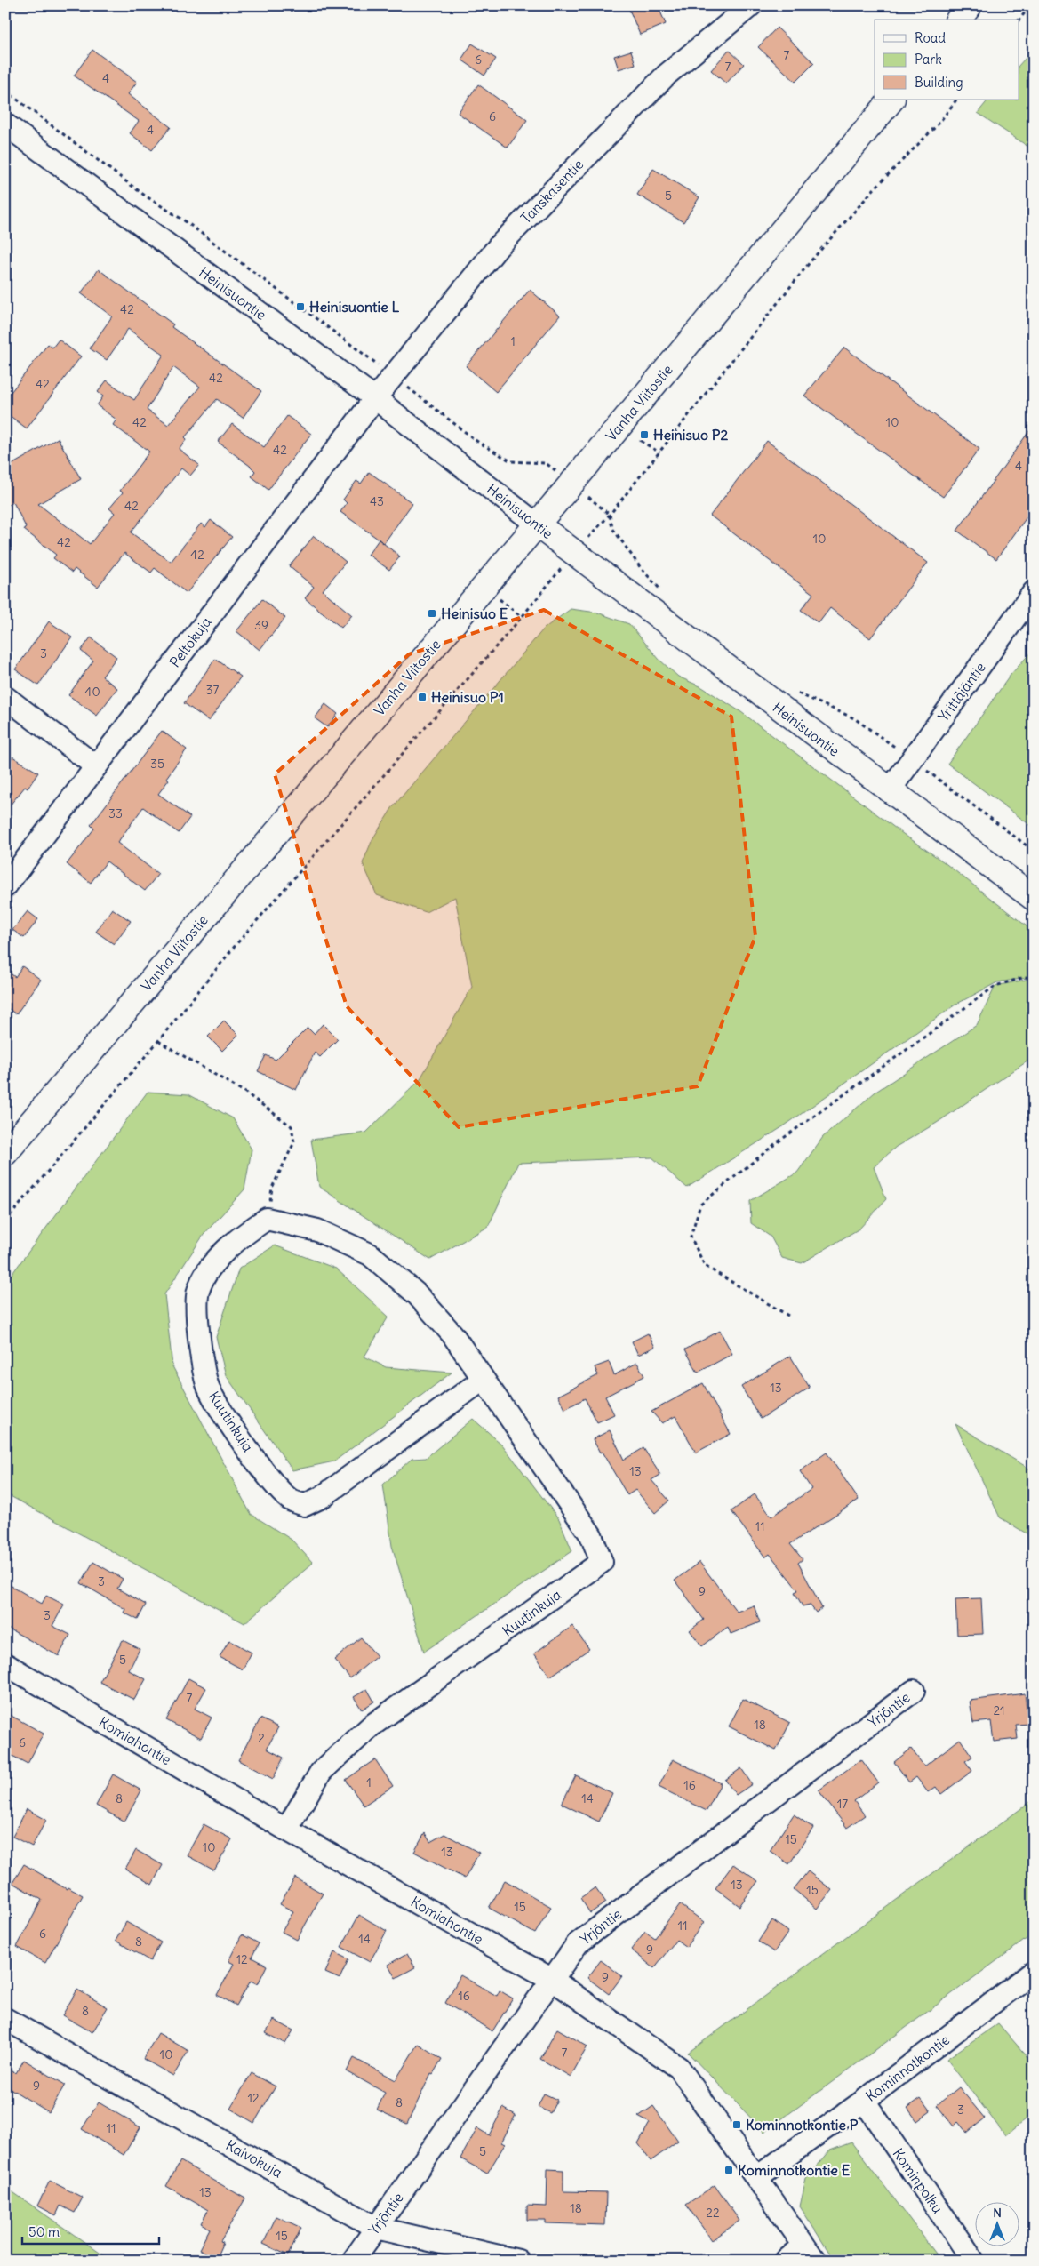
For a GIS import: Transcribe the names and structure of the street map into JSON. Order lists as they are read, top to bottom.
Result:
{
  "streets": {
    "main road": ["Heinisuontie", "Vanha Viitostie"],
    "street": [
      "Tanskasentie",
      "Peltokuja",
      "Yrittäjäntie",
      "Kuutinkuja",
      "Yrjöntie",
      "Komiahontie",
      "Kominnotkontie",
      "Kaivokuja",
      "Kominpolku"
    ]
  },
  "crossings": [
    ["Tanskasentie", "Heinisuontie"],
    ["Tanskasentie", "Peltokuja"],
    ["Heinisuontie", "Vanha Viitostie"],
    ["Heinisuontie", "Peltokuja"],
    ["Heinisuontie", "Yrittäjäntie"],
    ["Kuutinkuja", "Komiahontie"],
    ["Yrjöntie", "Komiahontie"],
    ["Yrjöntie", "Kaivokuja"],
    ["Komiahontie", "Kominnotkontie"],
    ["Kominnotkontie", "Kominpolku"]
  ],
  "places": {
    "transit": [
      "Heinisuontie L",
      "Heinisuo P2",
      "Heinisuo E",
      "Heinisuo P1",
      "Kominnotkontie P",
      "Kominnotkontie E"
    ]
  },
  "house_numbers": [
    "7",
    "6",
    "7",
    "4",
    "6",
    "4",
    "5",
    "42",
    "1",
    "42",
    "42",
    "42",
    "10",
    "42",
    "4",
    "43",
    "42",
    "10",
    "42",
    "42",
    "39",
    "3",
    "37",
    "40",
    "35",
    "33",
    "13",
    "13",
    "11",
    "3",
    "9",
    "3",
    "5",
    "7",
    "21",
    "18",
    "2",
    "6",
    "1",
    "16",
    "8",
    "14",
    "17",
    "15",
    "10",
    "13",
    "13",
    "15",
    "15",
    "11",
    "6",
    "14",
    "8",
    "9",
    "12",
    "9",
    "16",
    "8",
    "7",
    "10",
    "9",
    "12",
    "8",
    "3",
    "11",
    "5",
    "13",
    "18",
    "22",
    "15"
  ],
  "legend": ["Road", "Park", "Building"],
  "scale_bar": "50 m",
  "north": "top"
}
